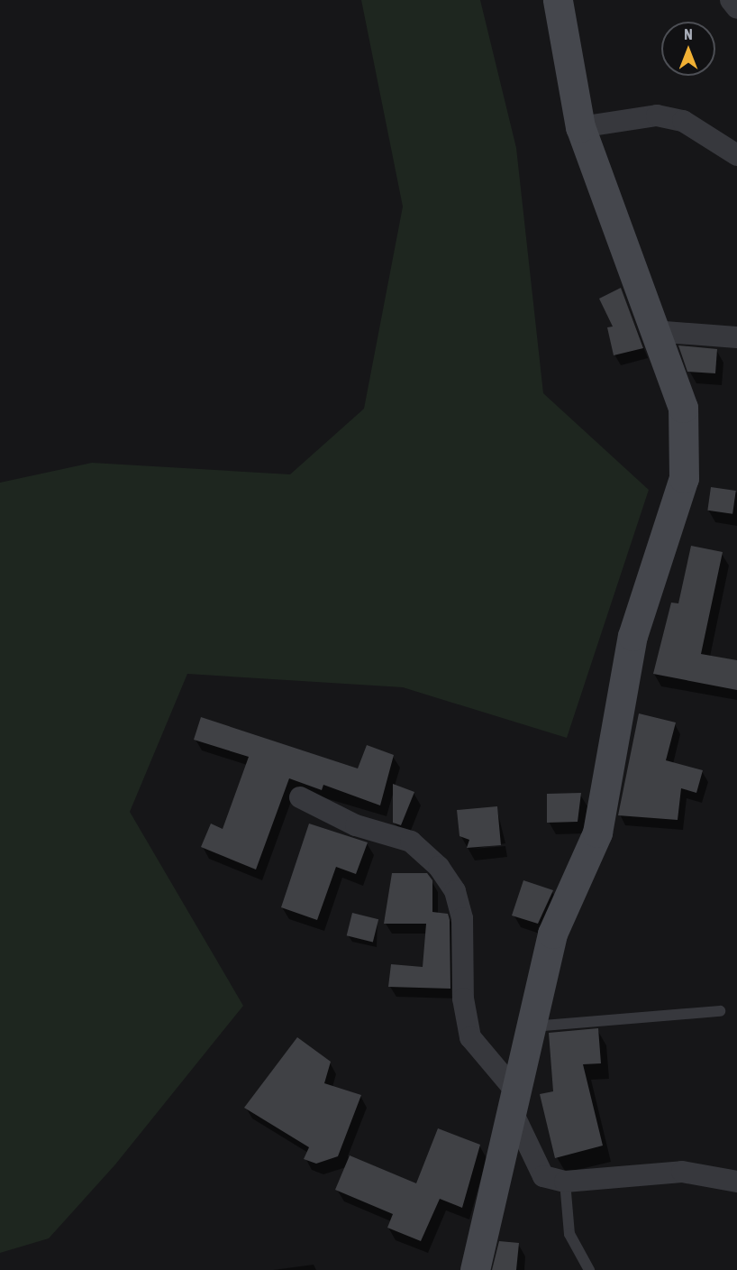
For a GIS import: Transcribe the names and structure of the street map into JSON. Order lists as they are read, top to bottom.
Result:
{
  "north": "top"
}
